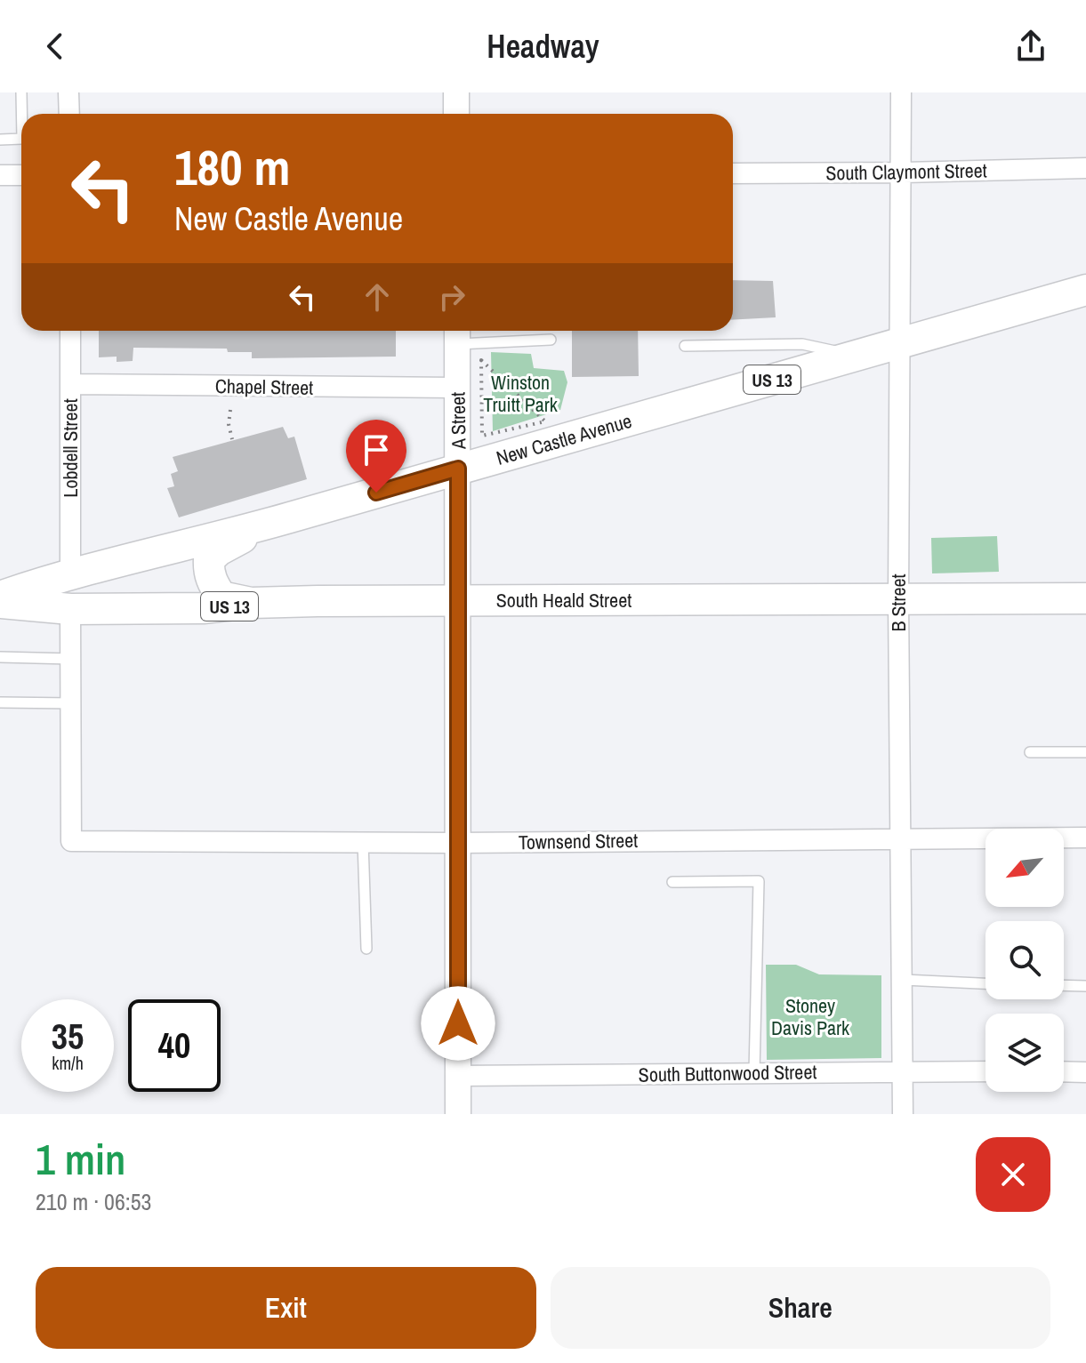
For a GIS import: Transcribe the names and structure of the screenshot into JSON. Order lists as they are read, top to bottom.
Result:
{
  "streets": {
    "main road": ["US 13", "New Castle Avenue", "South Heald Street"],
    "street": [
      "South Claymont Street",
      "Chapel Street",
      "A Street",
      "Lobdell Street",
      "B Street",
      "Townsend Street",
      "South Buttonwood Street"
    ]
  },
  "crossings": [
    ["South Claymont Street", "B Street"],
    ["Chapel Street", "A Street"],
    ["Chapel Street", "Lobdell Street"],
    ["A Street", "New Castle Avenue"],
    ["A Street", "South Heald Street"],
    ["A Street", "Townsend Street"],
    ["A Street", "South Buttonwood Street"],
    ["New Castle Avenue", "Lobdell Street"],
    ["New Castle Avenue", "B Street"],
    ["South Heald Street", "B Street"],
    ["B Street", "Townsend Street"],
    ["B Street", "South Buttonwood Street"]
  ],
  "parks": ["Winston Truitt Park", "Stoney Davis Park"],
  "north": "bottom left",
  "page": {
    "header": "Headway",
    "turn": ["180 m", "New Castle Avenue"],
    "speed": "35 km/h",
    "limit": "40",
    "heading": ["1 min", "210 m · 06:53"],
    "buttons": ["Exit", "Share"]
  }
}
